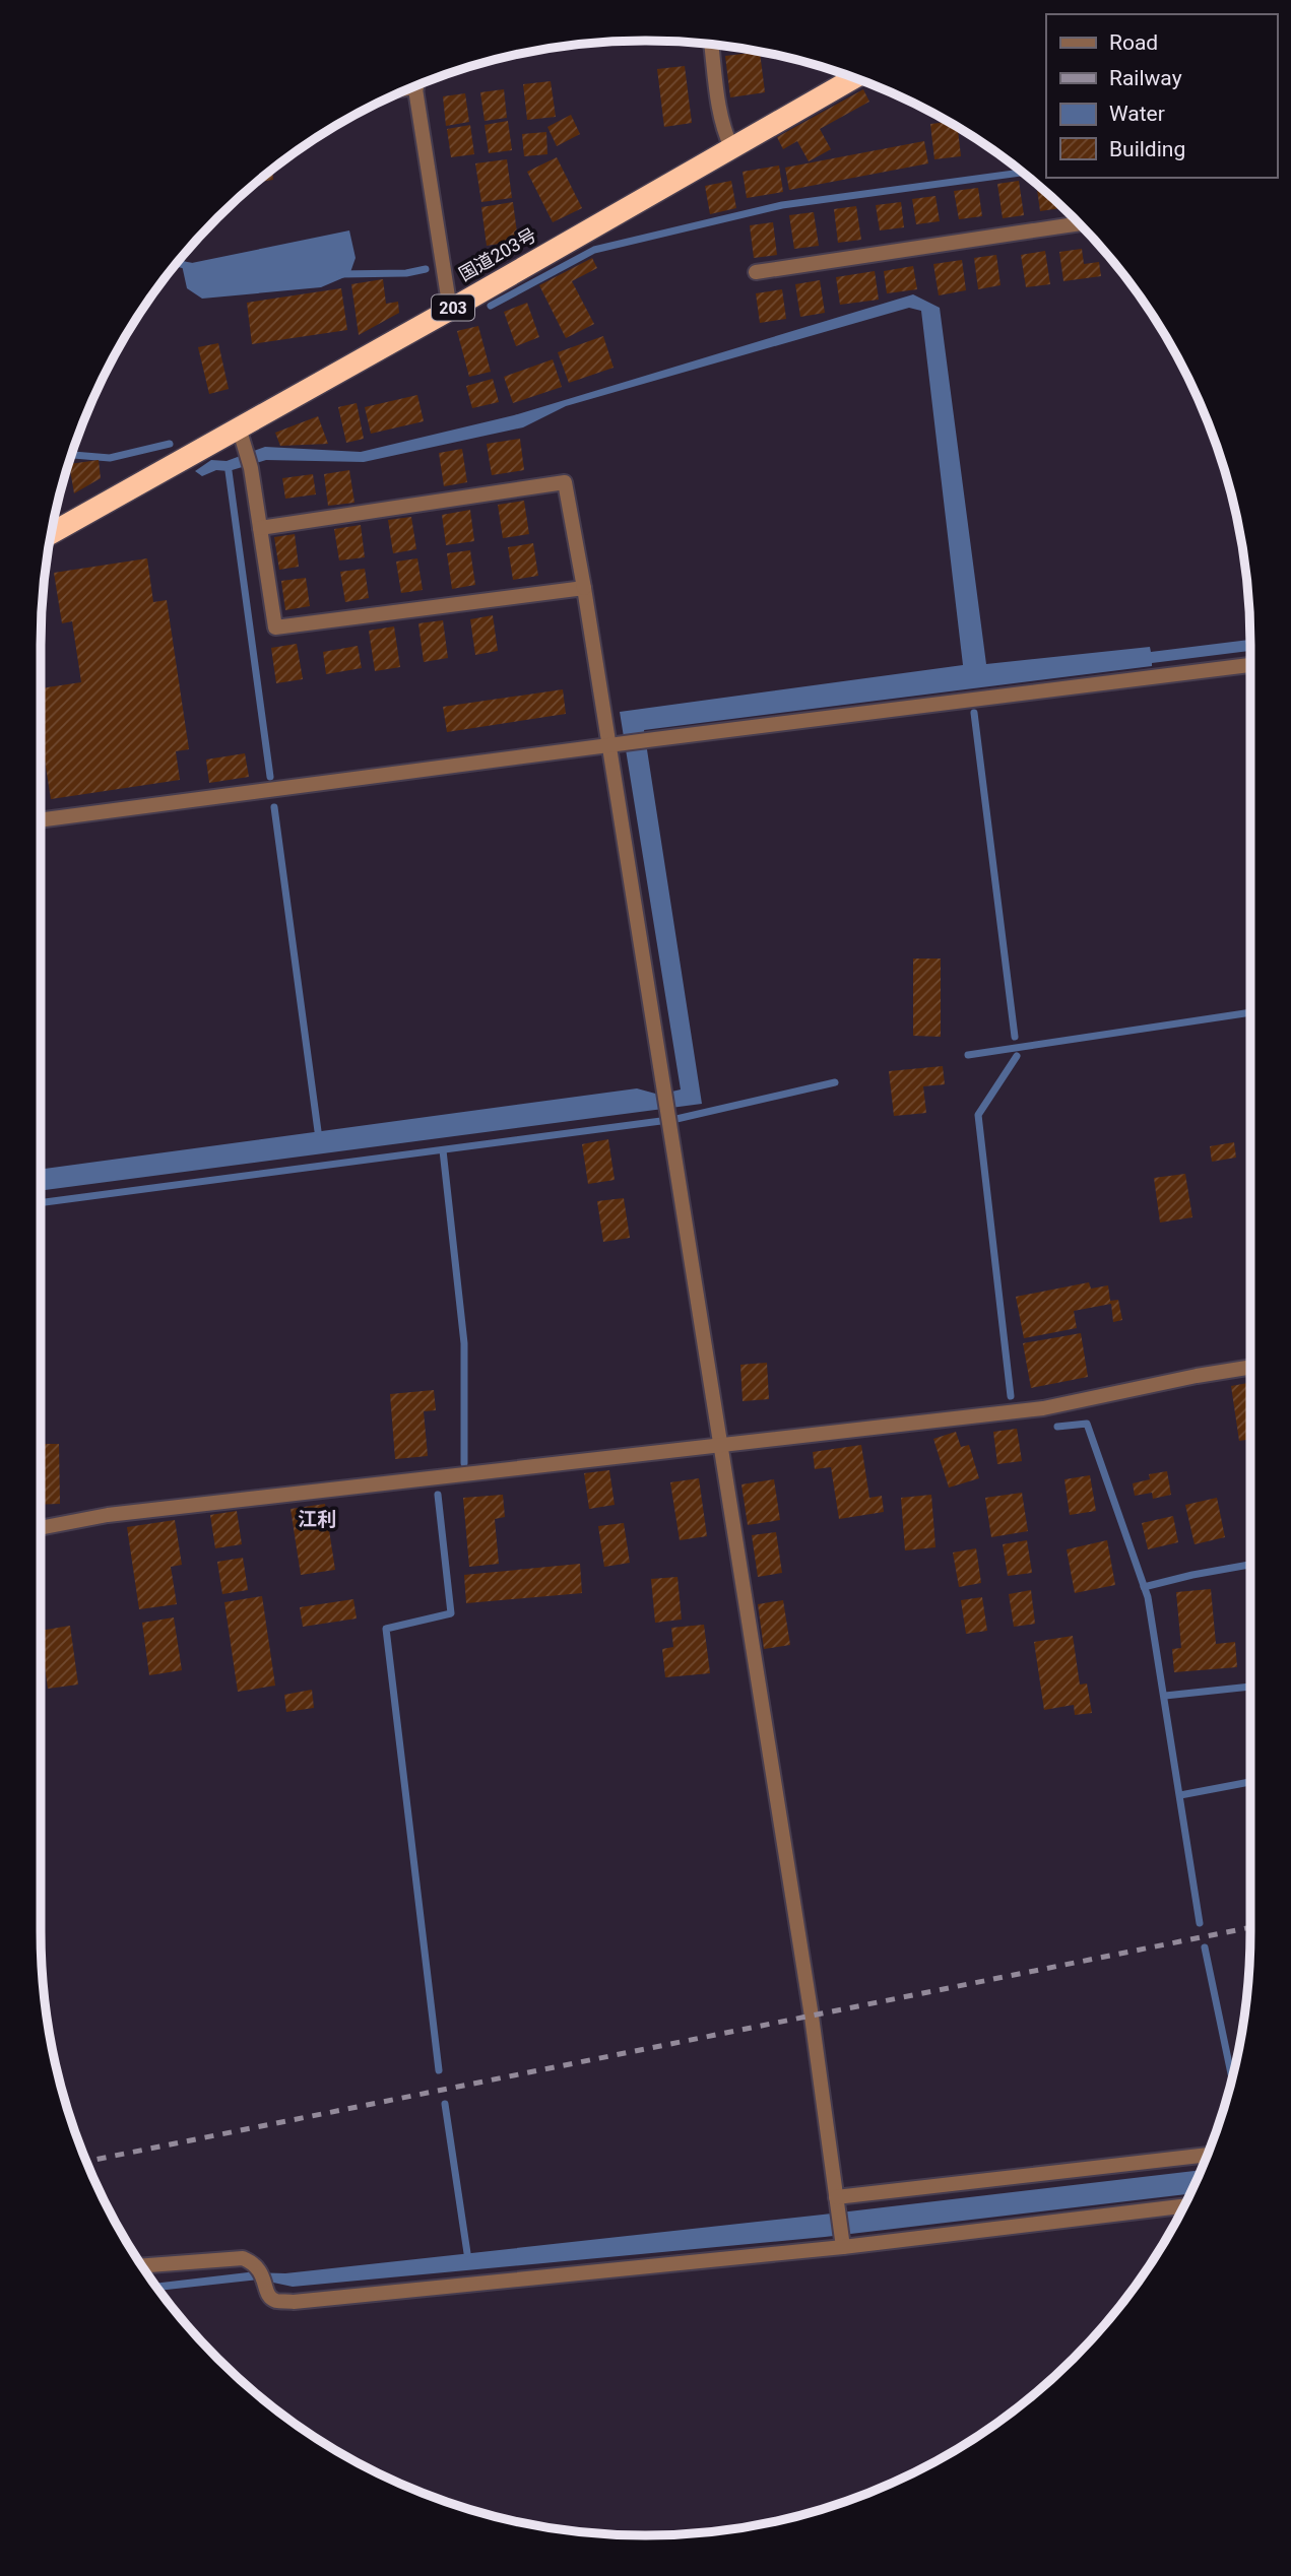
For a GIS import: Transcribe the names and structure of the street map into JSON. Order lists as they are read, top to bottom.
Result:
{
  "streets": {
    "highway": ["国道203号", "203"]
  },
  "districts": ["江利"],
  "legend": [
    "Road",
    "Railway",
    "Water",
    "Building"
  ]
}
